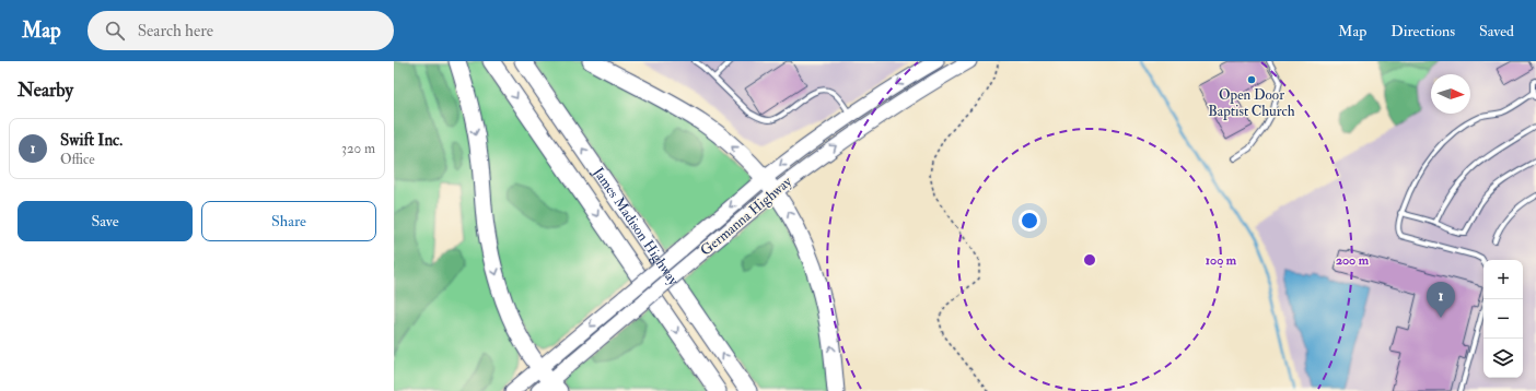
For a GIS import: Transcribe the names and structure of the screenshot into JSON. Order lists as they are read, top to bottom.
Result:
{
  "streets": {
    "highway": ["James Madison Highway"],
    "main road": ["Germanna Highway"]
  },
  "places": ["Open Door Baptist Church"],
  "north": "right",
  "page": {
    "header": "Map",
    "search": "Search here",
    "nav": ["Map", "Directions", "Saved"],
    "heading": "Nearby",
    "list": [
      {
        "mark": "1",
        "name": "Swift Inc.",
        "note": "Office",
        "value": "320 m"
      }
    ],
    "buttons": ["Save", "Share"],
    "map_buttons": ["+", "−"],
    "pins": "1"
  },
  "rings": ["100 m", "200 m"]
}
